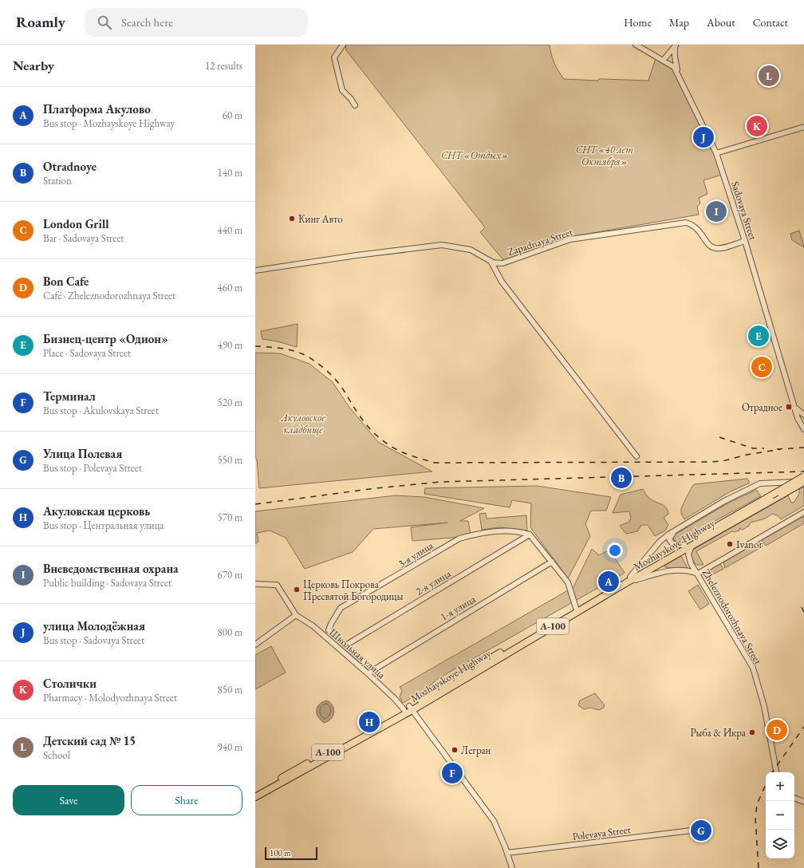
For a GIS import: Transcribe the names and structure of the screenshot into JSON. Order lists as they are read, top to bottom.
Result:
{
  "streets": {
    "main road": ["Mozhayskoye Highway", "А-100"],
    "street": [
      "Sadovaya Street",
      "Zapadnaya Street",
      "3-я улица",
      "2-я улица",
      "1-я улица",
      "Zheleznodorozhnaya Street",
      "Школьная улица",
      "Polevaya Street"
    ]
  },
  "crossings": [
    ["Sadovaya Street", "Zapadnaya Street"],
    ["Mozhayskoye Highway", "Zheleznodorozhnaya Street"],
    ["Mozhayskoye Highway", "А-100"],
    ["Mozhayskoye Highway", "Школьная улица"],
    ["3-я улица", "2-я улица"],
    ["1-я улица", "Школьная улица"],
    ["А-100", "Школьная улица"],
    ["Школьная улица", "Polevaya Street"]
  ],
  "parks": ["СНТ «40 лет Октября»", "СНТ «Отдых»", "Акуловское кладбище"],
  "places": {
    "other": [
      "Кинг Авто",
      "Ivanor",
      "Церковь Покрова Пресвятой Богородицы",
      "Рыба & Икра",
      "Легран"
    ],
    "transit": ["Отрадное"]
  },
  "scale_bar": "100 m",
  "page": {
    "header": "Roamly",
    "search": "Search here",
    "nav": [
      "Home",
      "Map",
      "About",
      "Contact"
    ],
    "heading": ["Nearby", "12 results"],
    "pins": [
      "L",
      "K",
      "J",
      "I",
      "E",
      "C",
      "B",
      "A",
      "H",
      "D",
      "F",
      "G"
    ],
    "list": [
      {
        "mark": "A",
        "name": "Платформа Акулово",
        "note": "Bus stop · Mozhayskoye Highway",
        "value": "60 m"
      },
      {
        "mark": "B",
        "name": "Otradnoye",
        "note": "Station",
        "value": "140 m"
      },
      {
        "mark": "C",
        "name": "London Grill",
        "note": "Bar · Sadovaya Street",
        "value": "440 m"
      },
      {
        "mark": "D",
        "name": "Bon Cafe",
        "note": "Café · Zheleznodorozhnaya Street",
        "value": "460 m"
      },
      {
        "mark": "E",
        "name": "Бизнец-центр «Одион»",
        "note": "Place · Sadovaya Street",
        "value": "490 m"
      },
      {
        "mark": "F",
        "name": "Терминал",
        "note": "Bus stop · Akulovskaya Street",
        "value": "520 m"
      },
      {
        "mark": "G",
        "name": "Улица Полевая",
        "note": "Bus stop · Polevaya Street",
        "value": "550 m"
      },
      {
        "mark": "H",
        "name": "Акуловская церковь",
        "note": "Bus stop · Центральная улица",
        "value": "570 m"
      },
      {
        "mark": "I",
        "name": "Вневедомственная охрана",
        "note": "Public building · Sadovaya Street",
        "value": "670 m"
      },
      {
        "mark": "J",
        "name": "улица Молодёжная",
        "note": "Bus stop · Sadovaya Street",
        "value": "800 m"
      },
      {
        "mark": "K",
        "name": "Столички",
        "note": "Pharmacy · Molodyozhnaya Street",
        "value": "850 m"
      },
      {
        "mark": "L",
        "name": "Детский сад № 15",
        "note": "School",
        "value": "940 m"
      }
    ],
    "map_buttons": ["+", "−"],
    "buttons": ["Save", "Share"],
    "scale": "100 m"
  }
}
